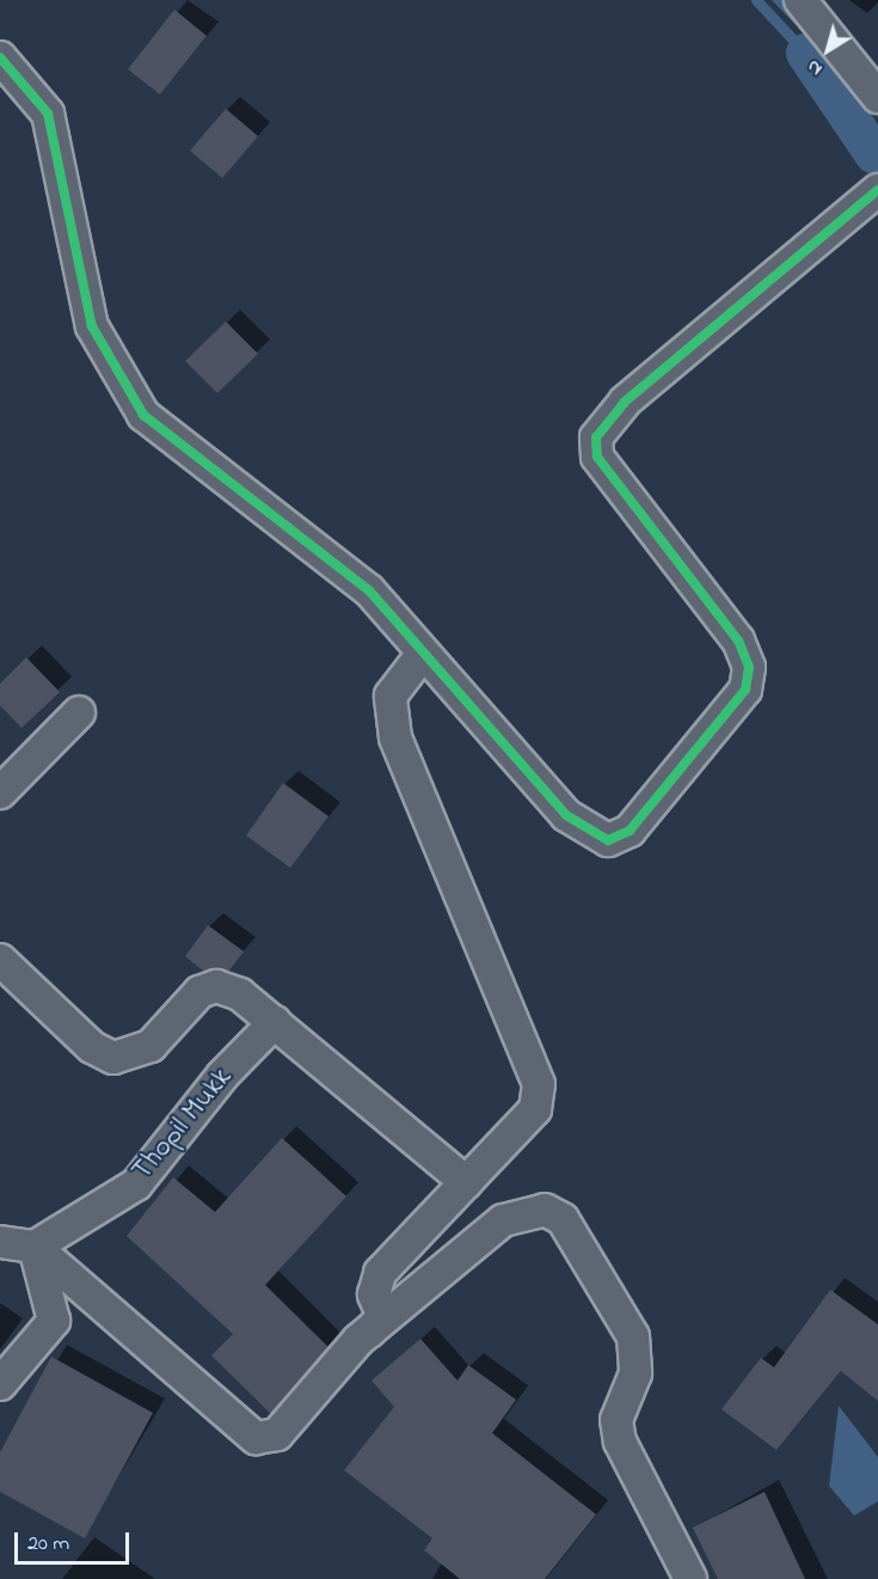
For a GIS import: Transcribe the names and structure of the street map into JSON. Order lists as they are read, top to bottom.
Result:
{
  "streets": {
    "street": ["Thopil Mukk"]
  },
  "scale_bar": "20 m",
  "north": "bottom left"
}
